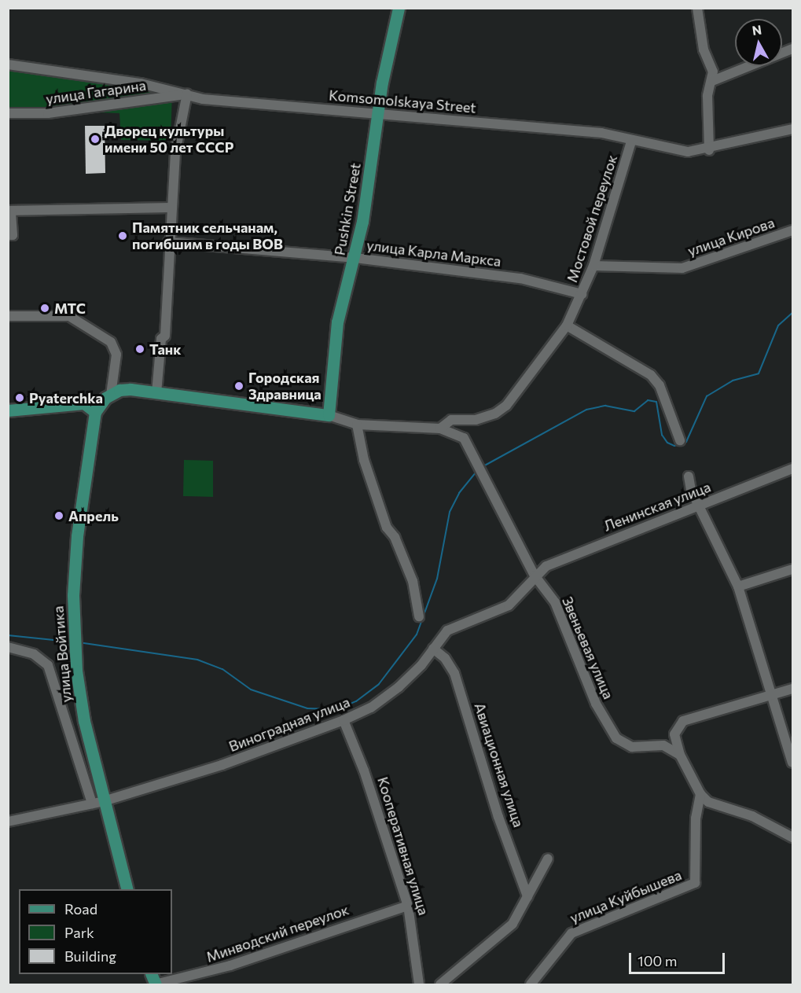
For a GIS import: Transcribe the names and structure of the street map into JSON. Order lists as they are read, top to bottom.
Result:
{
  "streets": {
    "main road": ["Pushkin Street", "улица Войтика"],
    "street": [
      "улица Гагарина",
      "Komsomolskaya Street",
      "Мостовой переулок",
      "улица Кирова",
      "улица Карла Маркса",
      "Ленинская улица",
      "Звеньевая улица",
      "Виноградная улица",
      "Авиационная улица",
      "Кооперативная улица",
      "улица Куйбышева",
      "Минводский переулок"
    ]
  },
  "crossings": [
    ["улица Гагарина", "Komsomolskaya Street"],
    ["Komsomolskaya Street", "Pushkin Street"],
    ["Komsomolskaya Street", "Мостовой переулок"],
    ["Pushkin Street", "улица Карла Маркса"],
    ["Мостовой переулок", "улица Кирова"],
    ["Мостовой переулок", "улица Карла Маркса"],
    ["Мостовой переулок", "Звеньевая улица"],
    ["Ленинская улица", "Звеньевая улица"],
    ["Ленинская улица", "Виноградная улица"],
    ["Звеньевая улица", "Виноградная улица"],
    ["улица Войтика", "Виноградная улица"],
    ["Виноградная улица", "Авиационная улица"],
    ["Виноградная улица", "Кооперативная улица"],
    ["Кооперативная улица", "Минводский переулок"]
  ],
  "places": [
    "Дворец культуры имени 50 лет СССР",
    "Памятник сельчанам, погибшим в годы ВОВ",
    "МТС",
    "Танк",
    "Городская Здравница",
    "Pyaterchka",
    "Апрель"
  ],
  "legend": ["Road", "Park", "Building"],
  "scale_bar": "100 m",
  "north": "top"
}
